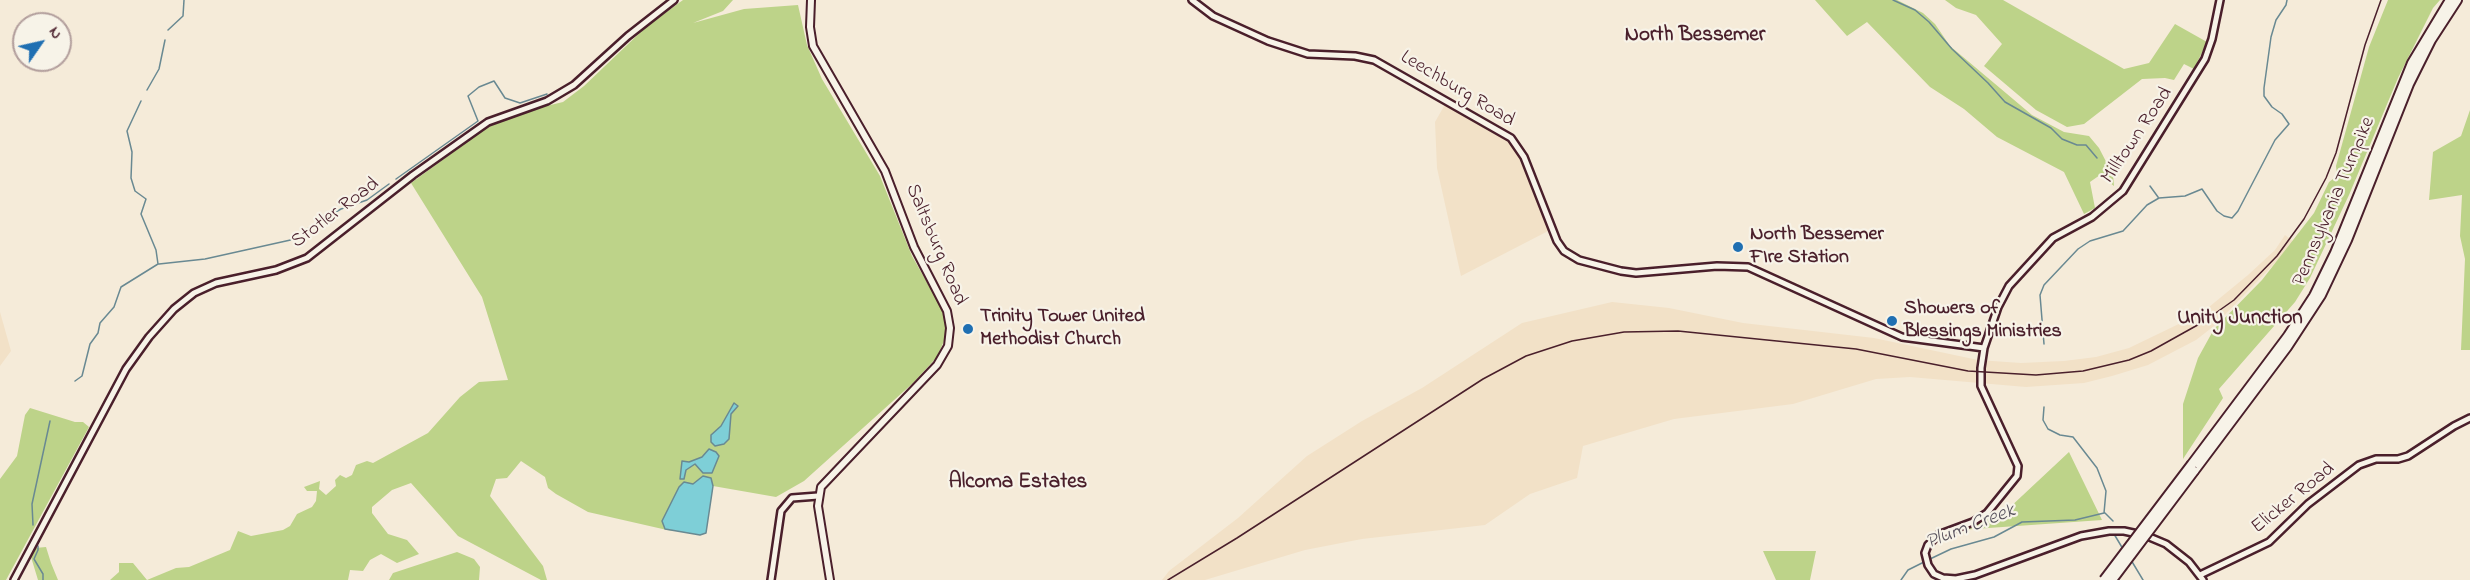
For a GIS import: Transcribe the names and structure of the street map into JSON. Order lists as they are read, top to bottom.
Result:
{
  "streets": {
    "highway": ["Pennsylvania Turnpike"],
    "main road": ["Saltsburg Road"],
    "street": [
      "Leechburg Road",
      "Milltown Road",
      "Stotler Road",
      "Elicker Road"
    ]
  },
  "crossings": [
    ["Leechburg Road", "Milltown Road"]
  ],
  "districts": ["North Bessemer", "Unity Junction", "Alcoma Estates"],
  "water": ["Plum Creek"],
  "places": ["North Bessemer FIre Station", "Showers of Blessings Ministries", "Trinity Tower United Methodist Church"],
  "north": "top right"
}
